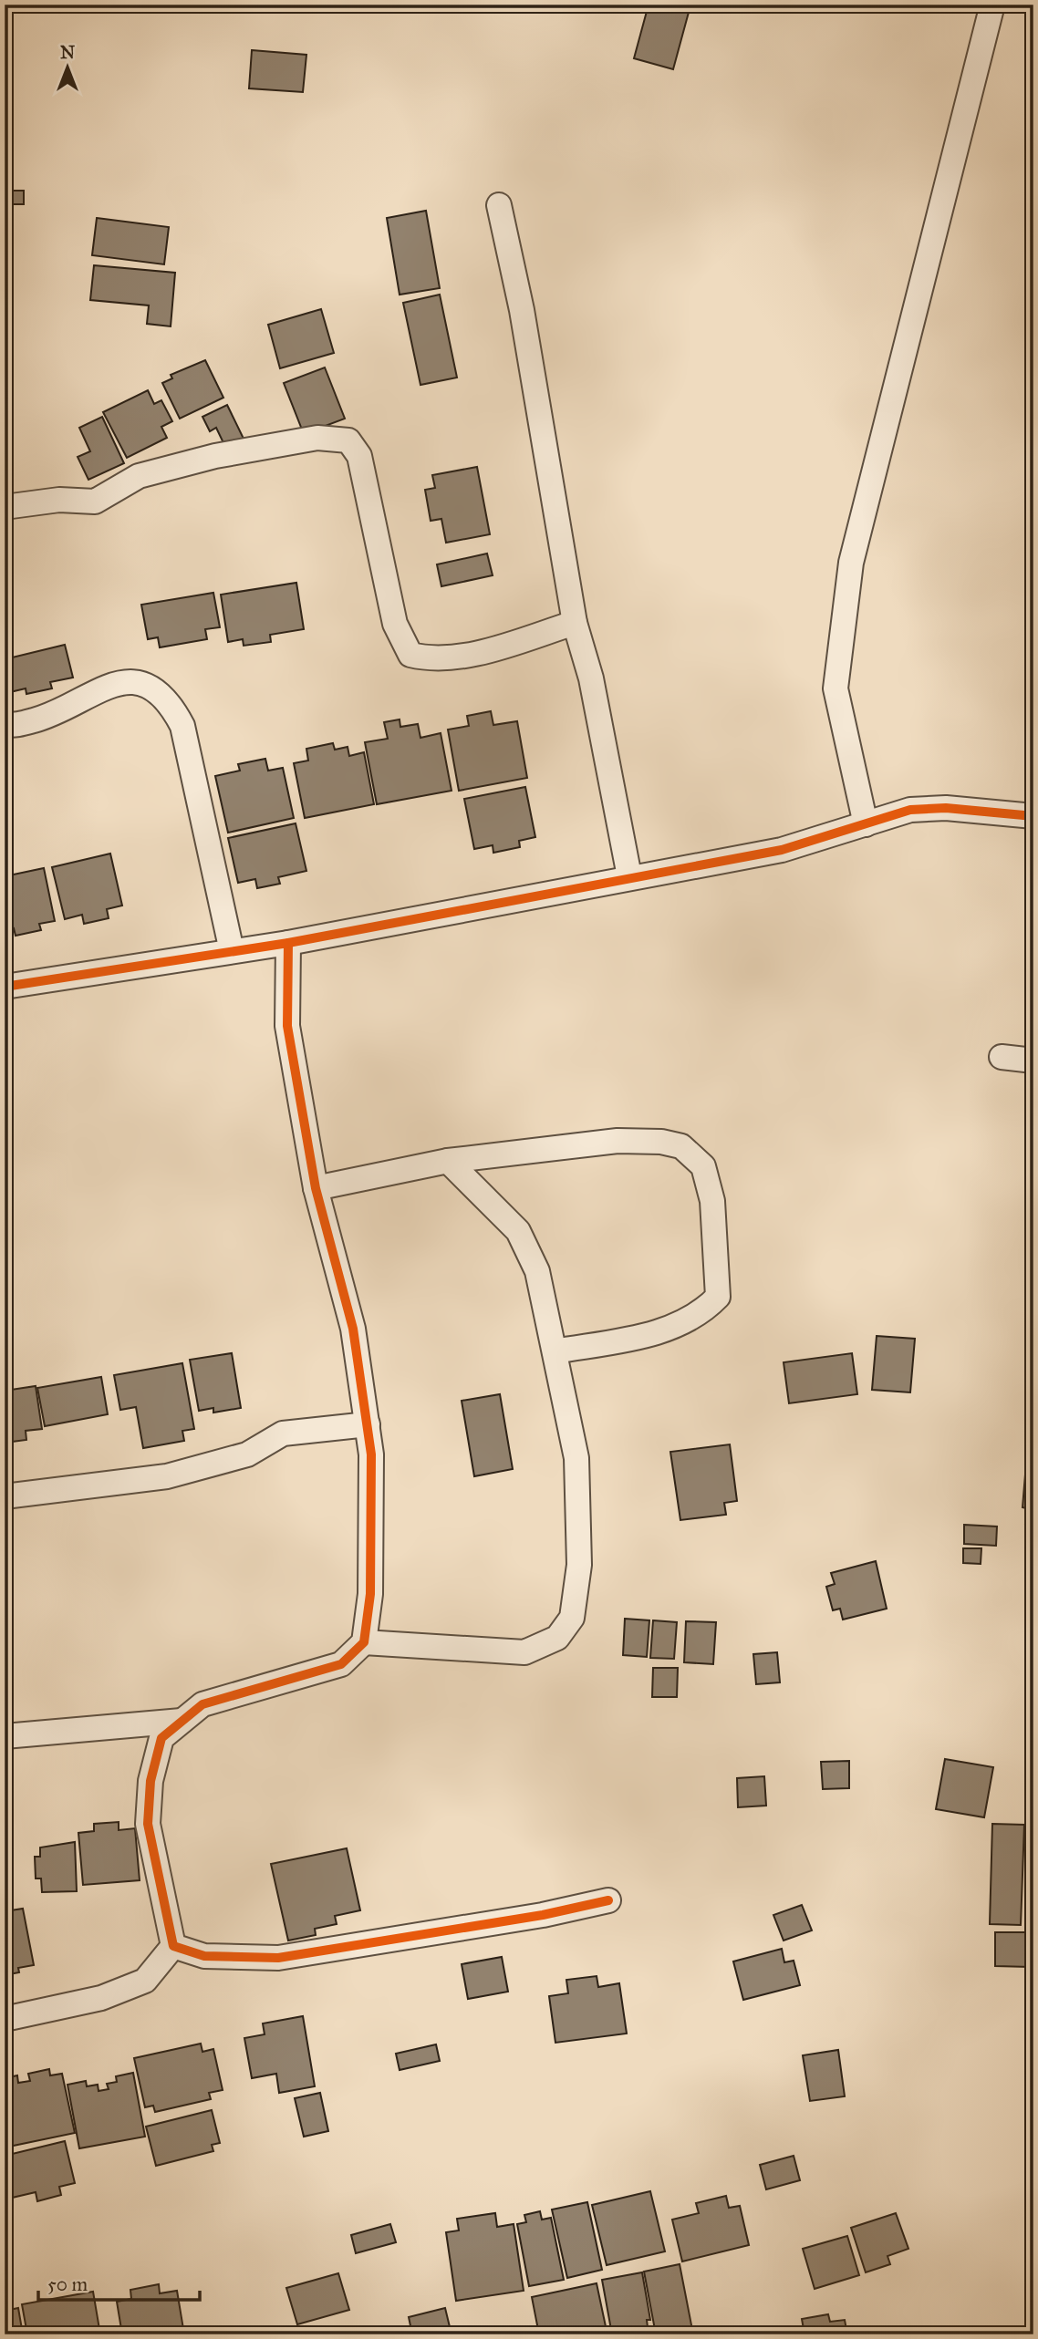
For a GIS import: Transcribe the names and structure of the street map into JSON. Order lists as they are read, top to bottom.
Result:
{
  "scale_bar": "50 m",
  "north": "top"
}
